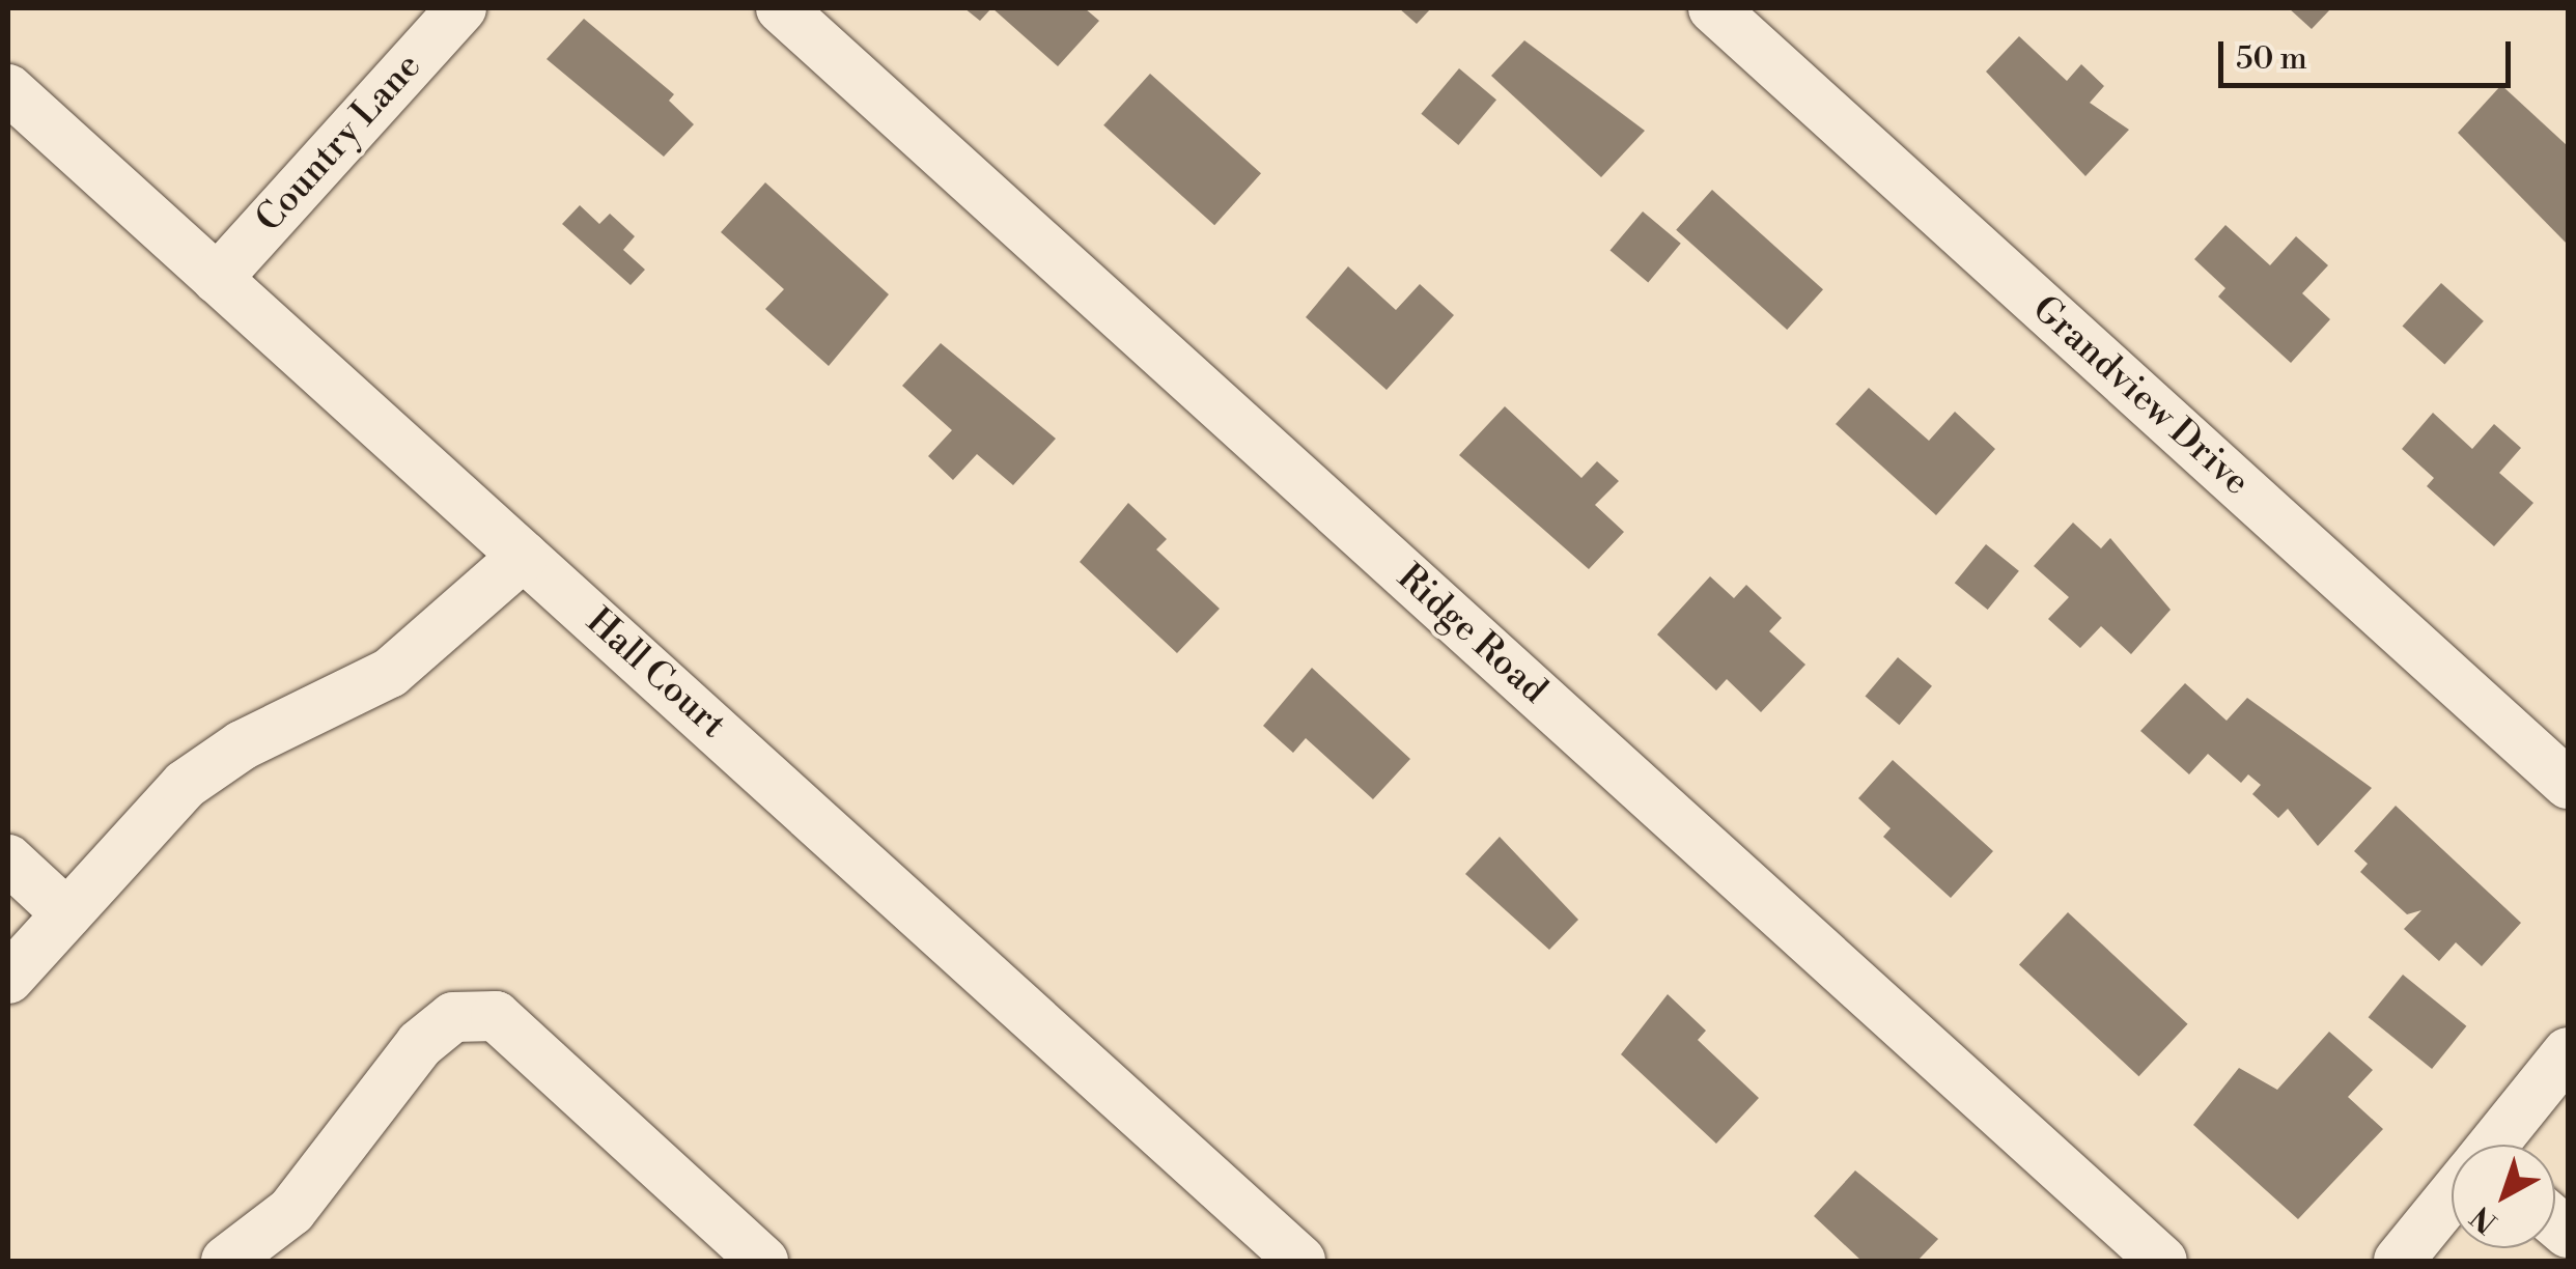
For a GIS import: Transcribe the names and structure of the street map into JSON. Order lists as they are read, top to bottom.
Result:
{
  "streets": {
    "street": [
      "Country Lane",
      "Grandview Drive",
      "Ridge Road",
      "Hall Court"
    ]
  },
  "crossings": [
    ["Country Lane", "Hall Court"]
  ],
  "scale_bar": "50 m",
  "north": "bottom left"
}
